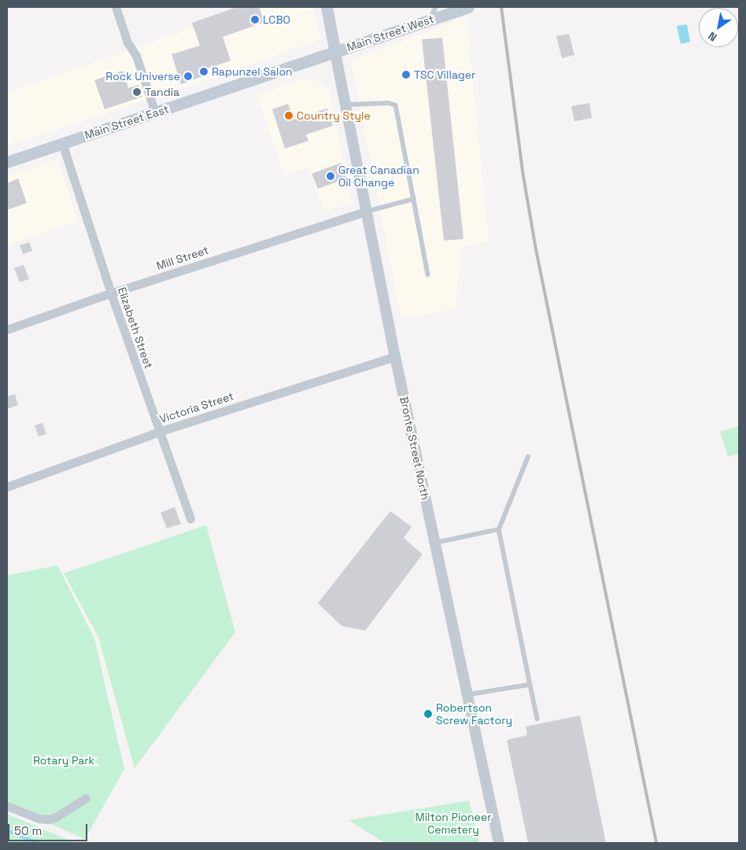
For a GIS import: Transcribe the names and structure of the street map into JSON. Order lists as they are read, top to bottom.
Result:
{
  "streets": {
    "main road": ["Main Street West", "Main Street East"],
    "street": [
      "Mill Street",
      "Elizabeth Street",
      "Victoria Street",
      "Bronte Street North"
    ]
  },
  "crossings": [
    ["Main Street West", "Main Street East"],
    ["Main Street West", "Bronte Street North"],
    ["Main Street East", "Elizabeth Street"],
    ["Main Street East", "Bronte Street North"],
    ["Mill Street", "Elizabeth Street"],
    ["Mill Street", "Bronte Street North"],
    ["Elizabeth Street", "Victoria Street"],
    ["Victoria Street", "Bronte Street North"]
  ],
  "parks": ["Rotary Park", "Milton Pioneer Cemetery"],
  "places": [
    "LCBO",
    "Rapunzel Salon",
    "TSC Villager",
    "Rock Universe",
    "Tandia",
    "Country Style",
    "Great Canadian Oil Change",
    "Robertson Screw Factory"
  ],
  "scale_bar": "50 m",
  "north": "bottom left"
}
